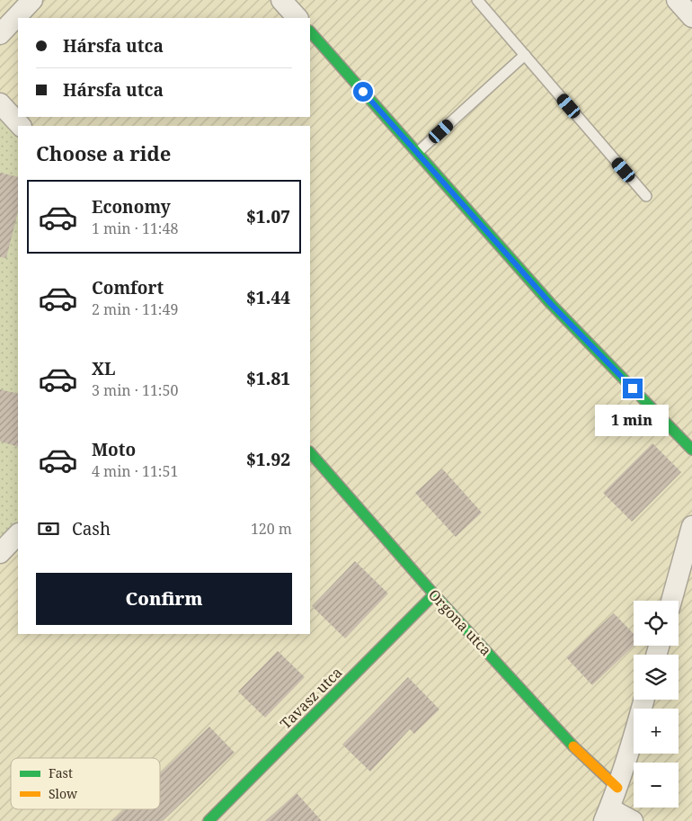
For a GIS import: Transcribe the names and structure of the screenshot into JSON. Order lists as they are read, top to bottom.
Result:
{
  "streets": {
    "street": ["Orgona utca", "Tavasz utca"]
  },
  "crossings": [
    ["Orgona utca", "Tavasz utca"]
  ],
  "legend": ["Fast", "Slow"],
  "page": {
    "banner": ["Hársfa utca", "Hársfa utca"],
    "heading": "Choose a ride",
    "list": [
      {
        "name": "Economy",
        "note": "1 min · 11:48",
        "value": "$1.07"
      },
      {
        "name": "Comfort",
        "note": "2 min · 11:49",
        "value": "$1.44"
      },
      {
        "name": "XL",
        "note": "3 min · 11:50",
        "value": "$1.81"
      },
      {
        "name": "Moto",
        "note": "4 min · 11:51",
        "value": "$1.92"
      }
    ],
    "bubble": "1 min",
    "pay": ["Cash", "120 m"],
    "buttons": "Confirm",
    "map_buttons": ["+", "−"]
  }
}
